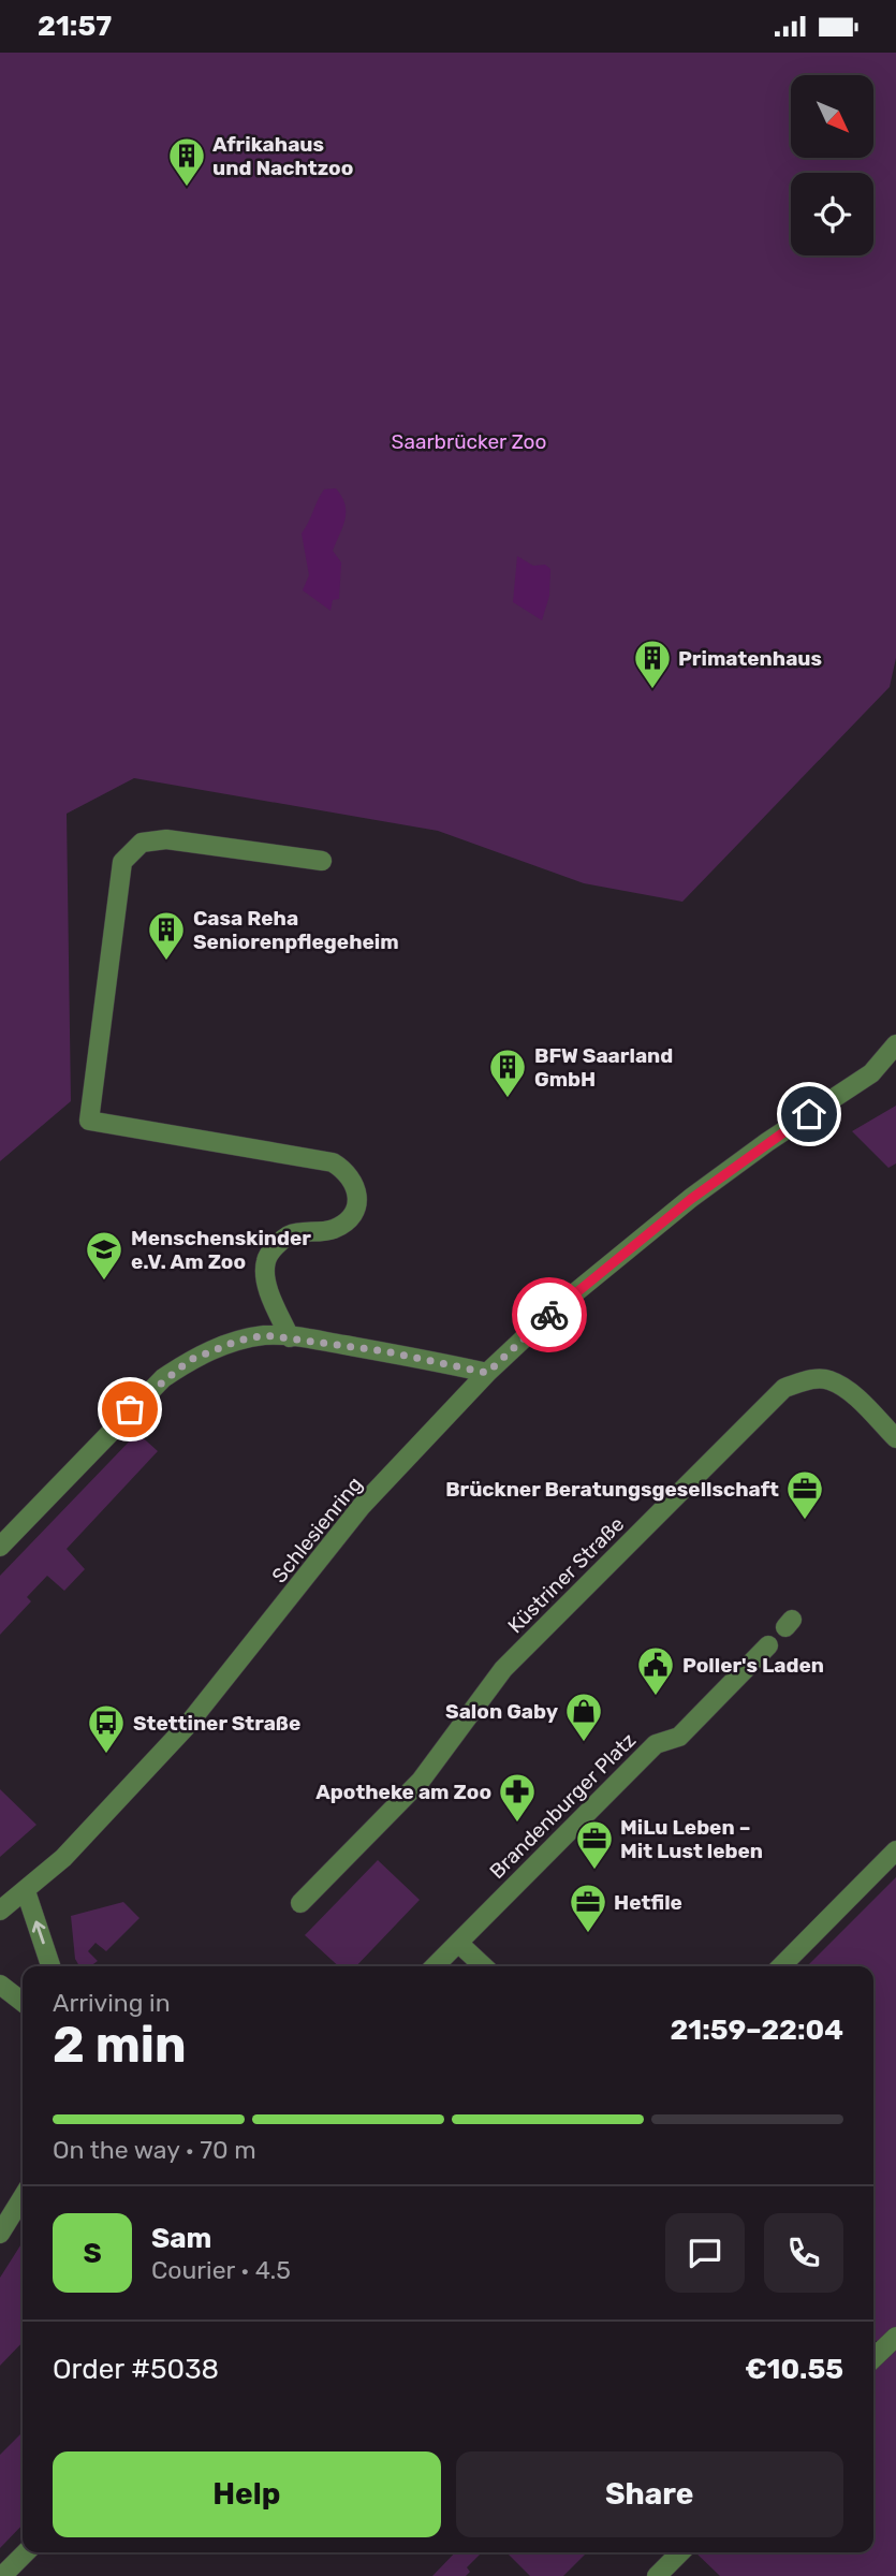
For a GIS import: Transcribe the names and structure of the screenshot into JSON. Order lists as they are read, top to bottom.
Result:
{
  "streets": {
    "street": ["Schlesienring", "Küstriner Straße", "Brandenburger Platz"]
  },
  "parks": ["Saarbrücker Zoo"],
  "places": {
    "building": [
      "Afrikahaus und Nachtzoo",
      "Primatenhaus",
      "Casa Reha Seniorenpflegeheim",
      "BFW Saarland GmbH"
    ],
    "school or university": ["Menschenskinder e.V. Am Zoo"],
    "office": ["Brückner Beratungsgesellschaft", "MiLu Leben – Mit Lust leben", "Hetfile"],
    "public building": ["Poller's Laden"],
    "shop": ["Salon Gaby"],
    "bus stop": ["Stettiner Straße"],
    "pharmacy": ["Apotheke am Zoo"]
  },
  "north": "bottom right",
  "page": {
    "status": "21:57",
    "heading": ["2 min", "Arriving in", "21:59–22:04"],
    "panel": [
      "Sam",
      "Courier · 4.5",
      "Order #5038",
      "€10.55"
    ],
    "bar": "On the way · 70 m",
    "round": "S",
    "buttons": ["Help", "Share"]
  }
}
